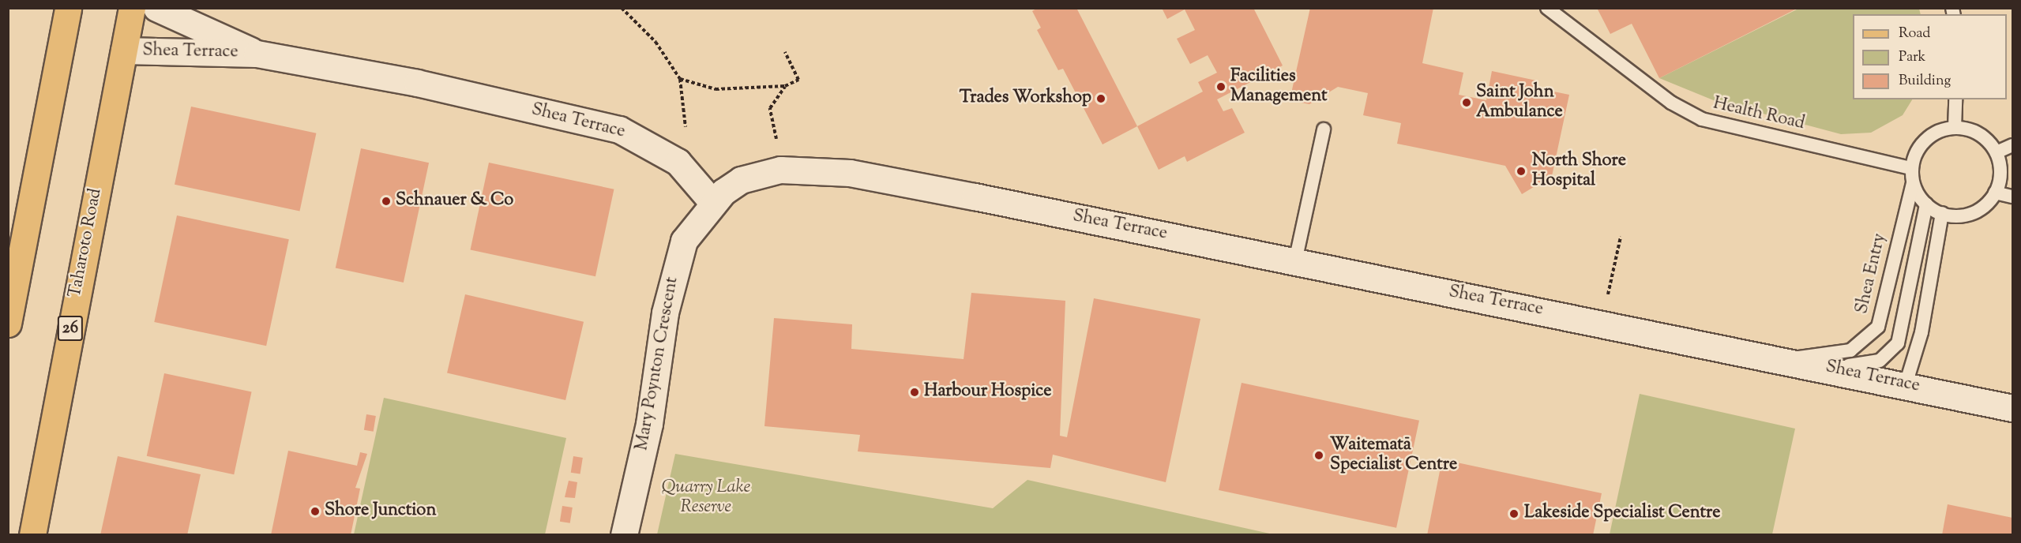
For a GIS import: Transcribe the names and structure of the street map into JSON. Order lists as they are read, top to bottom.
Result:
{
  "streets": {
    "main road": ["Taharoto Road", "26"],
    "street": ["Shea Terrace", "Mary Poynton Crescent"],
    "lane": ["Health Road", "Shea Entry"]
  },
  "crossings": [
    ["Shea Terrace", "Taharoto Road"],
    ["Shea Terrace", "Shea Entry"],
    ["Shea Terrace", "Mary Poynton Crescent"],
    ["Health Road", "Shea Entry"]
  ],
  "parks": ["Quarry Lake Reserve"],
  "places": [
    "Facilities Management",
    "Trades Workshop",
    "Saint John Ambulance",
    "North Shore Hospital",
    "Schnauer & Co",
    "Harbour Hospice",
    "Waitematā Specialist Centre",
    "Shore Junction",
    "Lakeside Specialist Centre"
  ],
  "legend": ["Road", "Park", "Building"]
}
